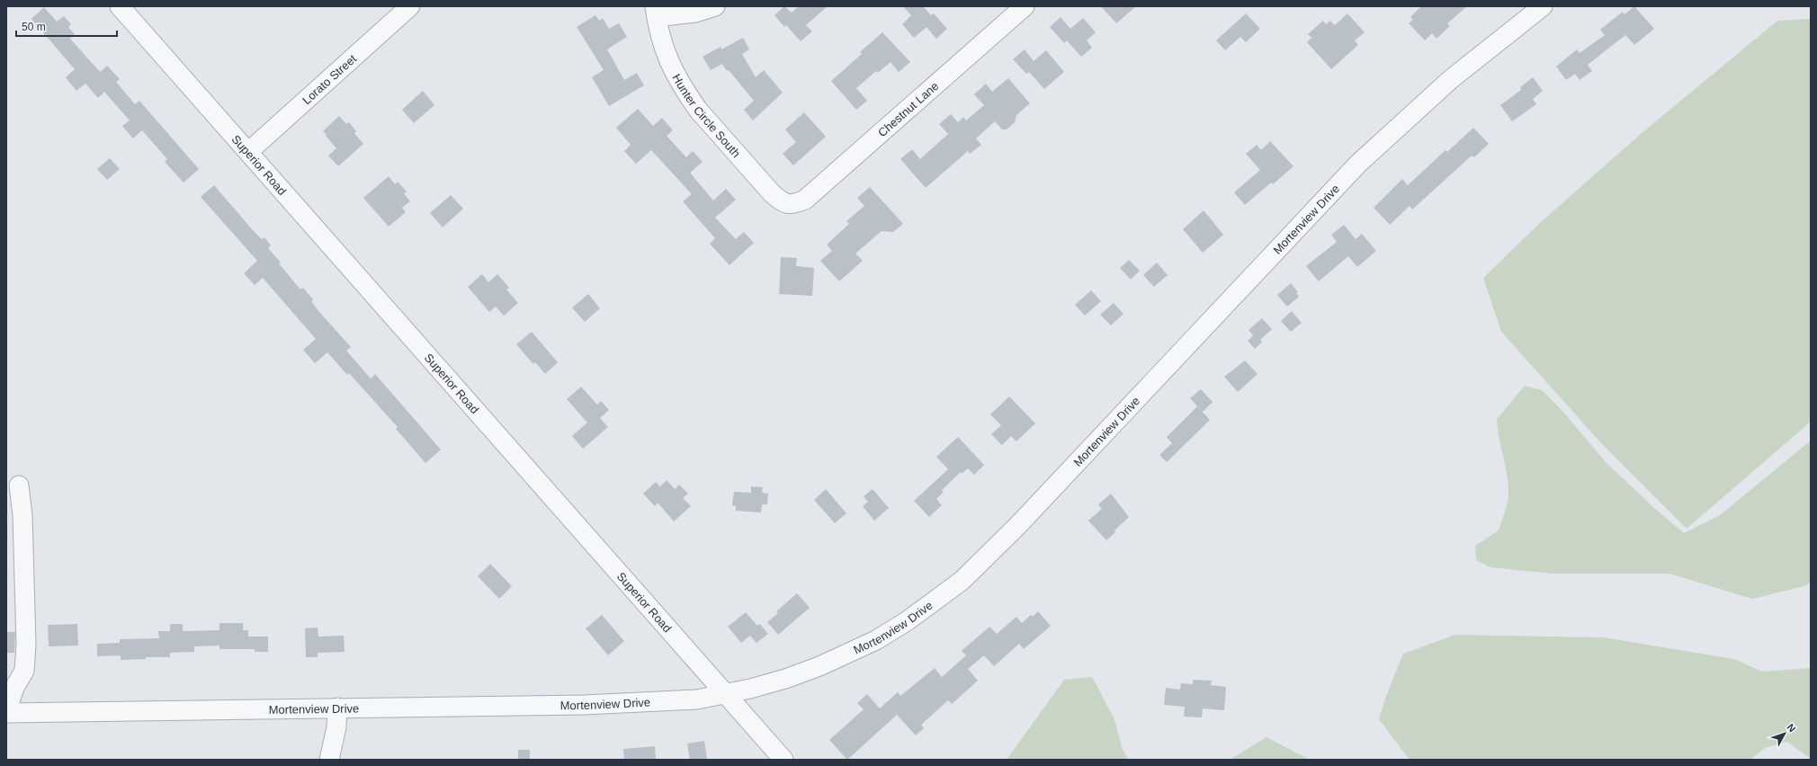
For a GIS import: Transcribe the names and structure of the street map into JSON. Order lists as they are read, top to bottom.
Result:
{
  "streets": {
    "street": [
      "Lorato Street",
      "Chestnut Lane",
      "Hunter Circle South",
      "Superior Road",
      "Mortenview Drive"
    ]
  },
  "crossings": [
    ["Lorato Street", "Superior Road"],
    ["Chestnut Lane", "Hunter Circle South"],
    ["Superior Road", "Mortenview Drive"]
  ],
  "scale_bar": "50 m",
  "north": "top right"
}
